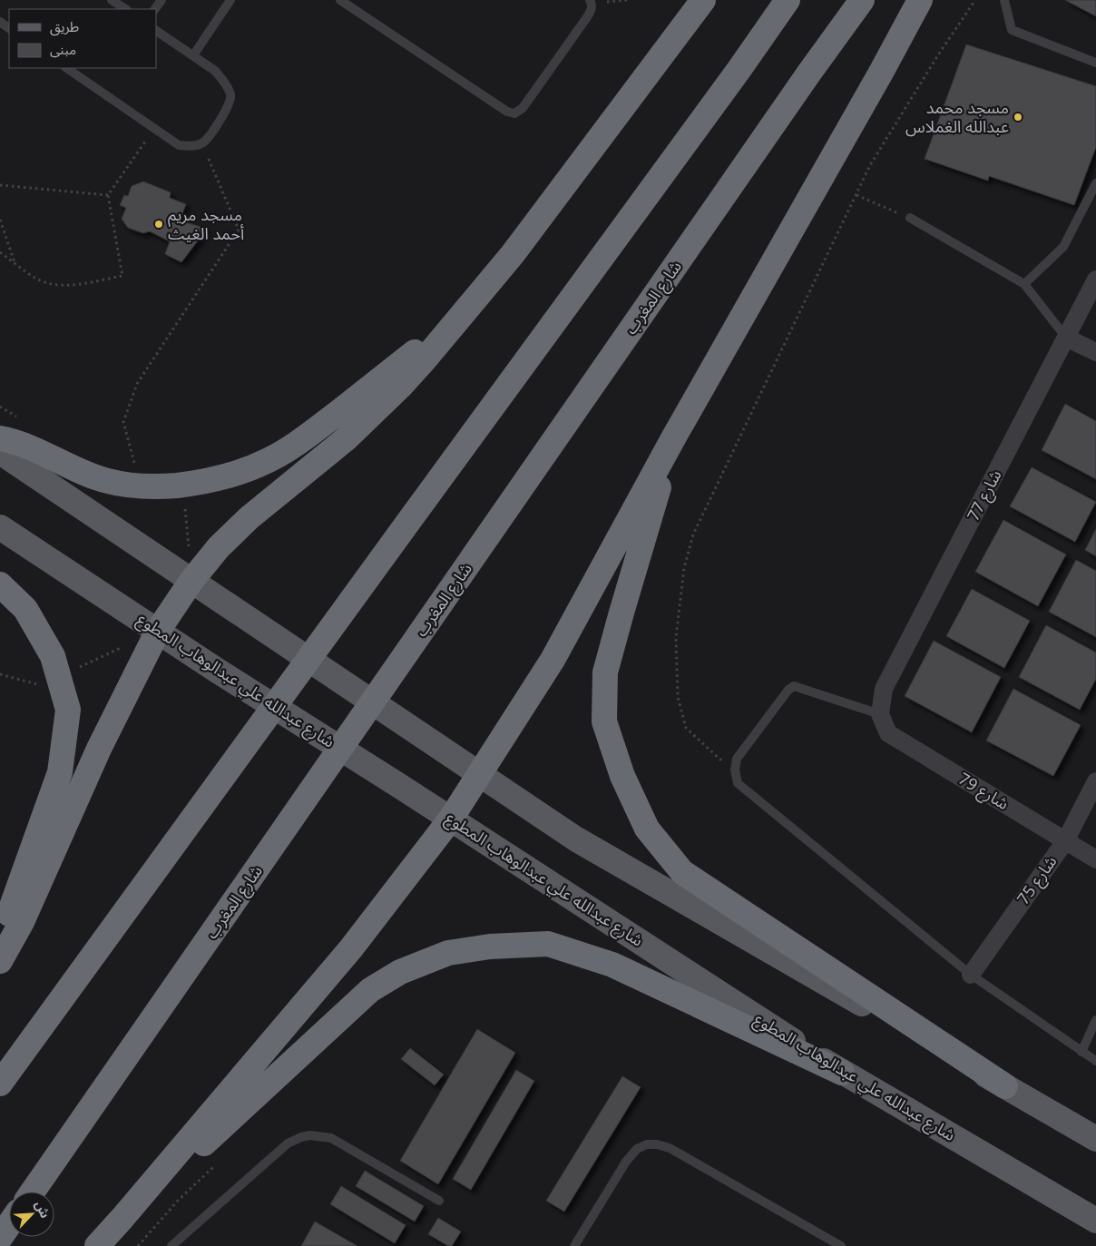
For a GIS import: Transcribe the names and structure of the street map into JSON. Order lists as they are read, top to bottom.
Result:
{
  "streets": {
    "highway": ["شارع المغرب"],
    "main road": ["شارع عبدالله علي عبدالوهاب المطوع"],
    "street": ["شارع 77", "شارع 79", "شارع 75"]
  },
  "crossings": [
    ["شارع 77", "شارع 79"],
    ["شارع 79", "شارع 75"]
  ],
  "places": ["مسجد محمد عبدالله الغملاس", "مسجد مريم أحمد الغيث"],
  "legend": ["طريق", "مبنى"],
  "north": "top right"
}
